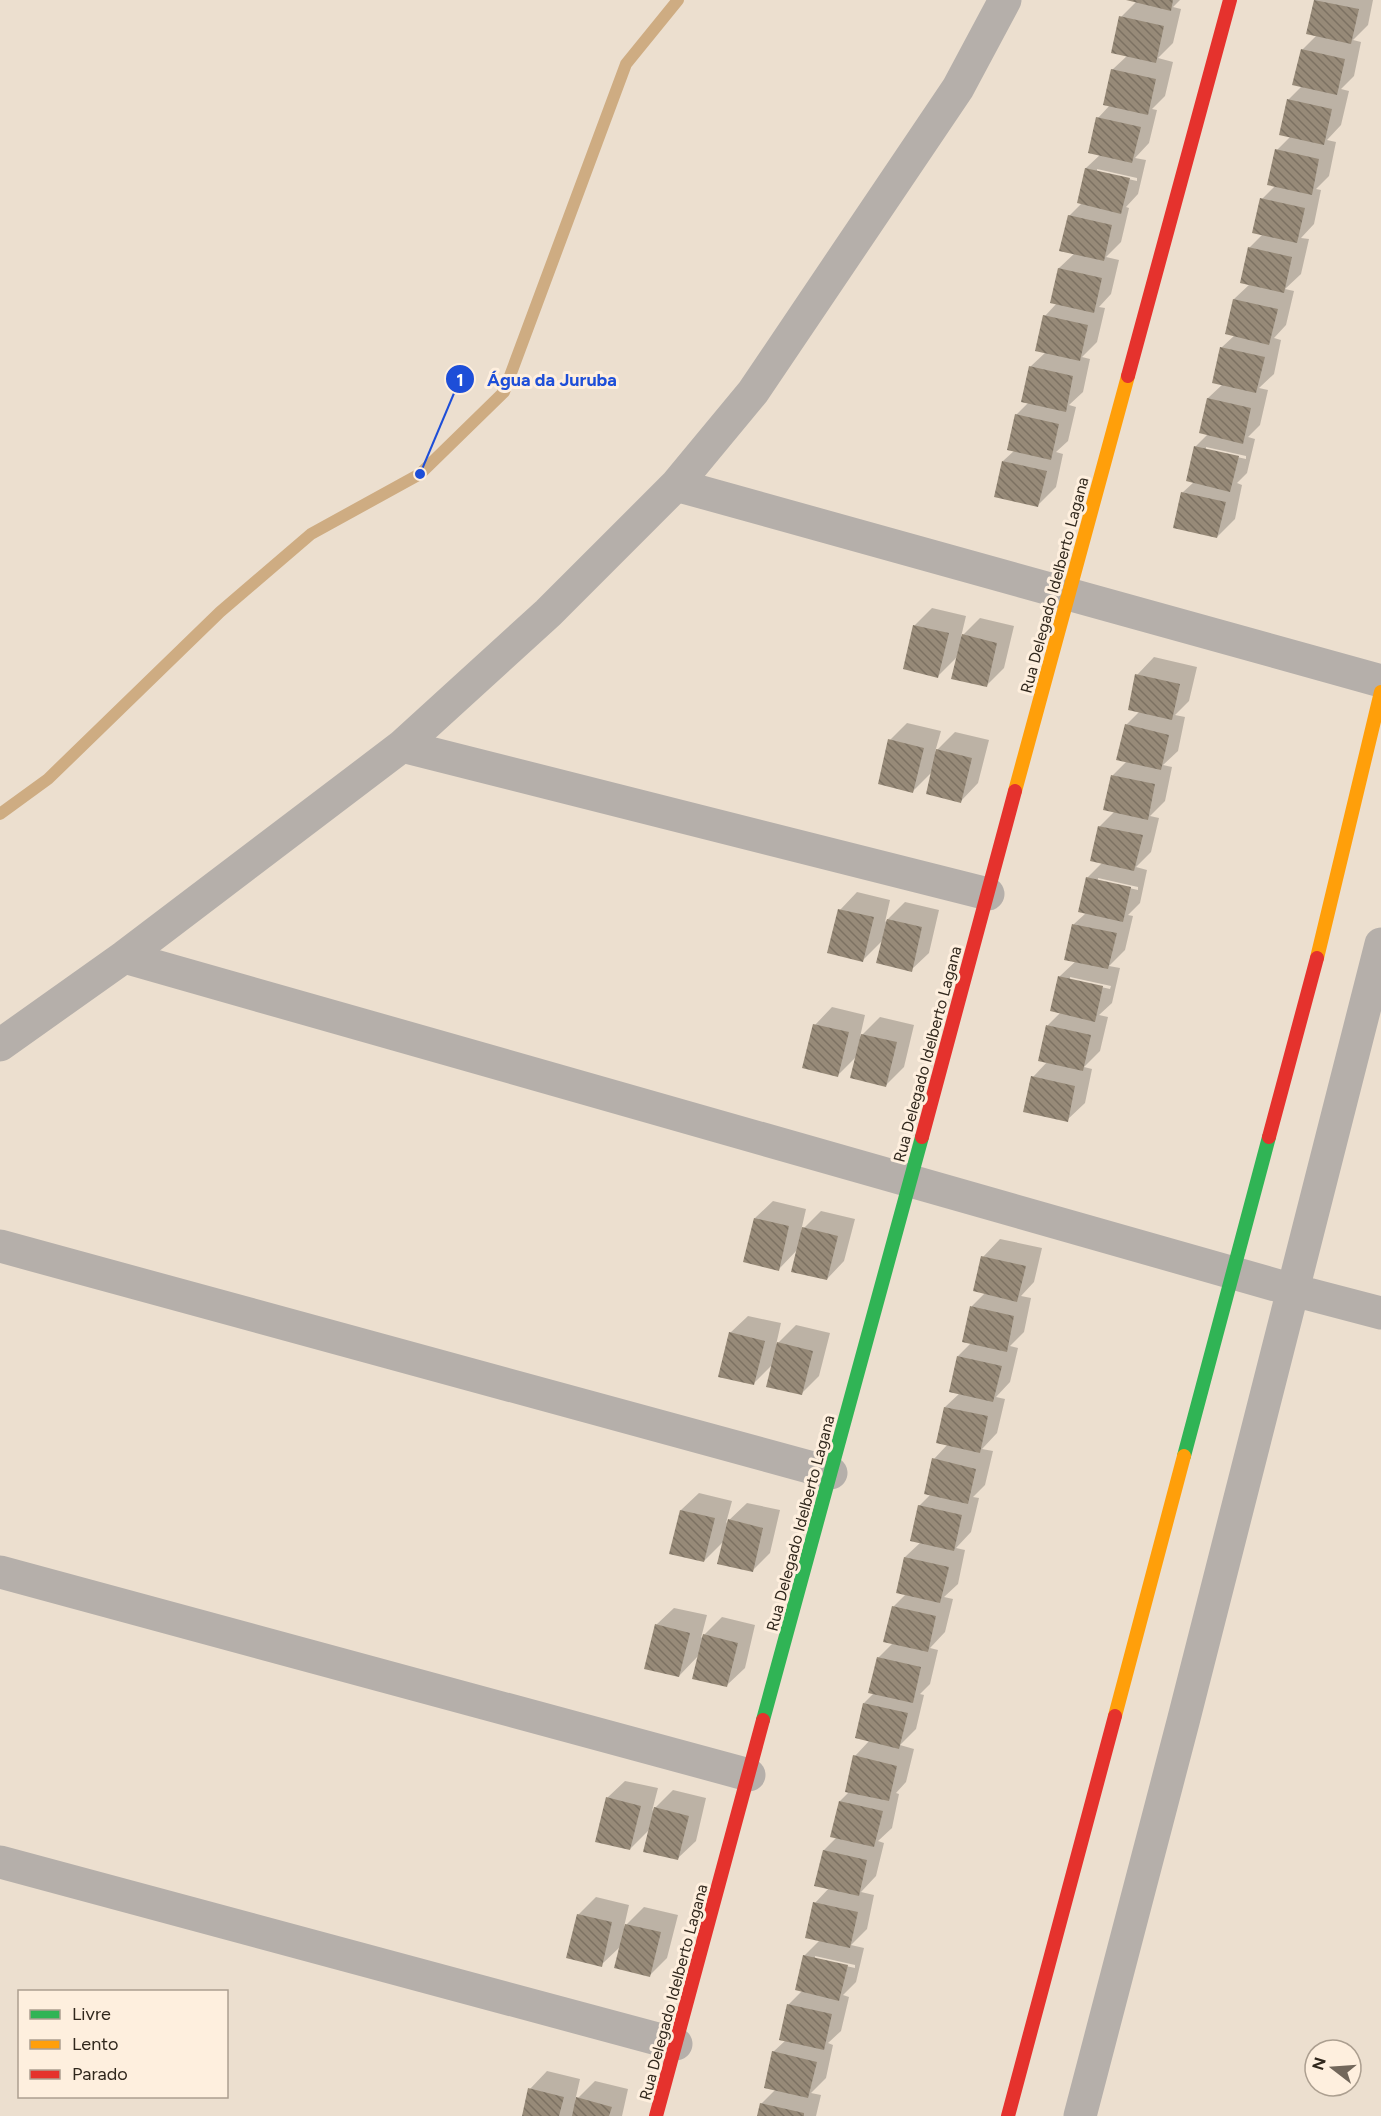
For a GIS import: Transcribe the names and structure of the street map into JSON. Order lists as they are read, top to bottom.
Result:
{
  "streets": {
    "street": ["Rua Delegado Idelberto Lagana"]
  },
  "places": ["Água da Juruba"],
  "legend": ["Livre", "Lento", "Parado"],
  "north": "left"
}
